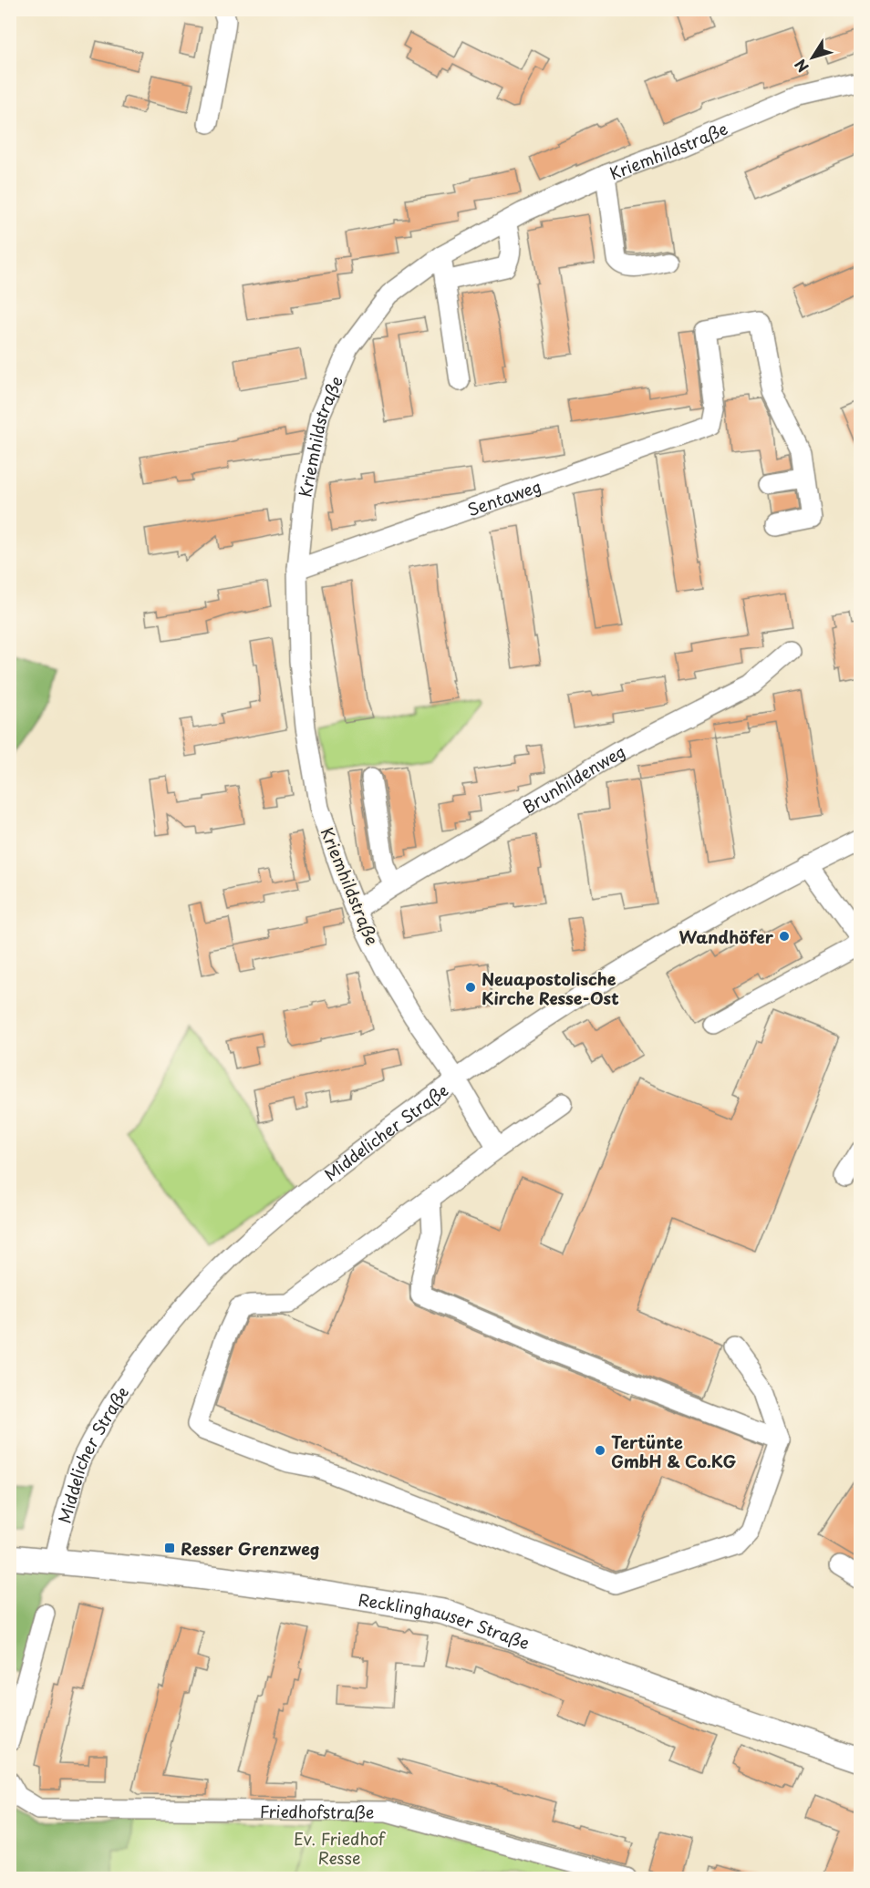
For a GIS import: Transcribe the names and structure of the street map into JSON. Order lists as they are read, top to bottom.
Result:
{
  "streets": {
    "main road": ["Recklinghauser Straße"],
    "street": [
      "Kriemhildstraße",
      "Sentaweg",
      "Brunhildenweg",
      "Middelicher Straße",
      "Friedhofstraße"
    ]
  },
  "crossings": [
    ["Kriemhildstraße", "Sentaweg"],
    ["Kriemhildstraße", "Brunhildenweg"],
    ["Kriemhildstraße", "Middelicher Straße"],
    ["Middelicher Straße", "Recklinghauser Straße"]
  ],
  "parks": ["Ev. Friedhof Resse"],
  "places": {
    "other": ["Wandhöfer", "Neuapostolische Kirche Resse-Ost", "Tertünte GmbH & Co.KG"],
    "transit": ["Resser Grenzweg"]
  },
  "north": "bottom left"
}
